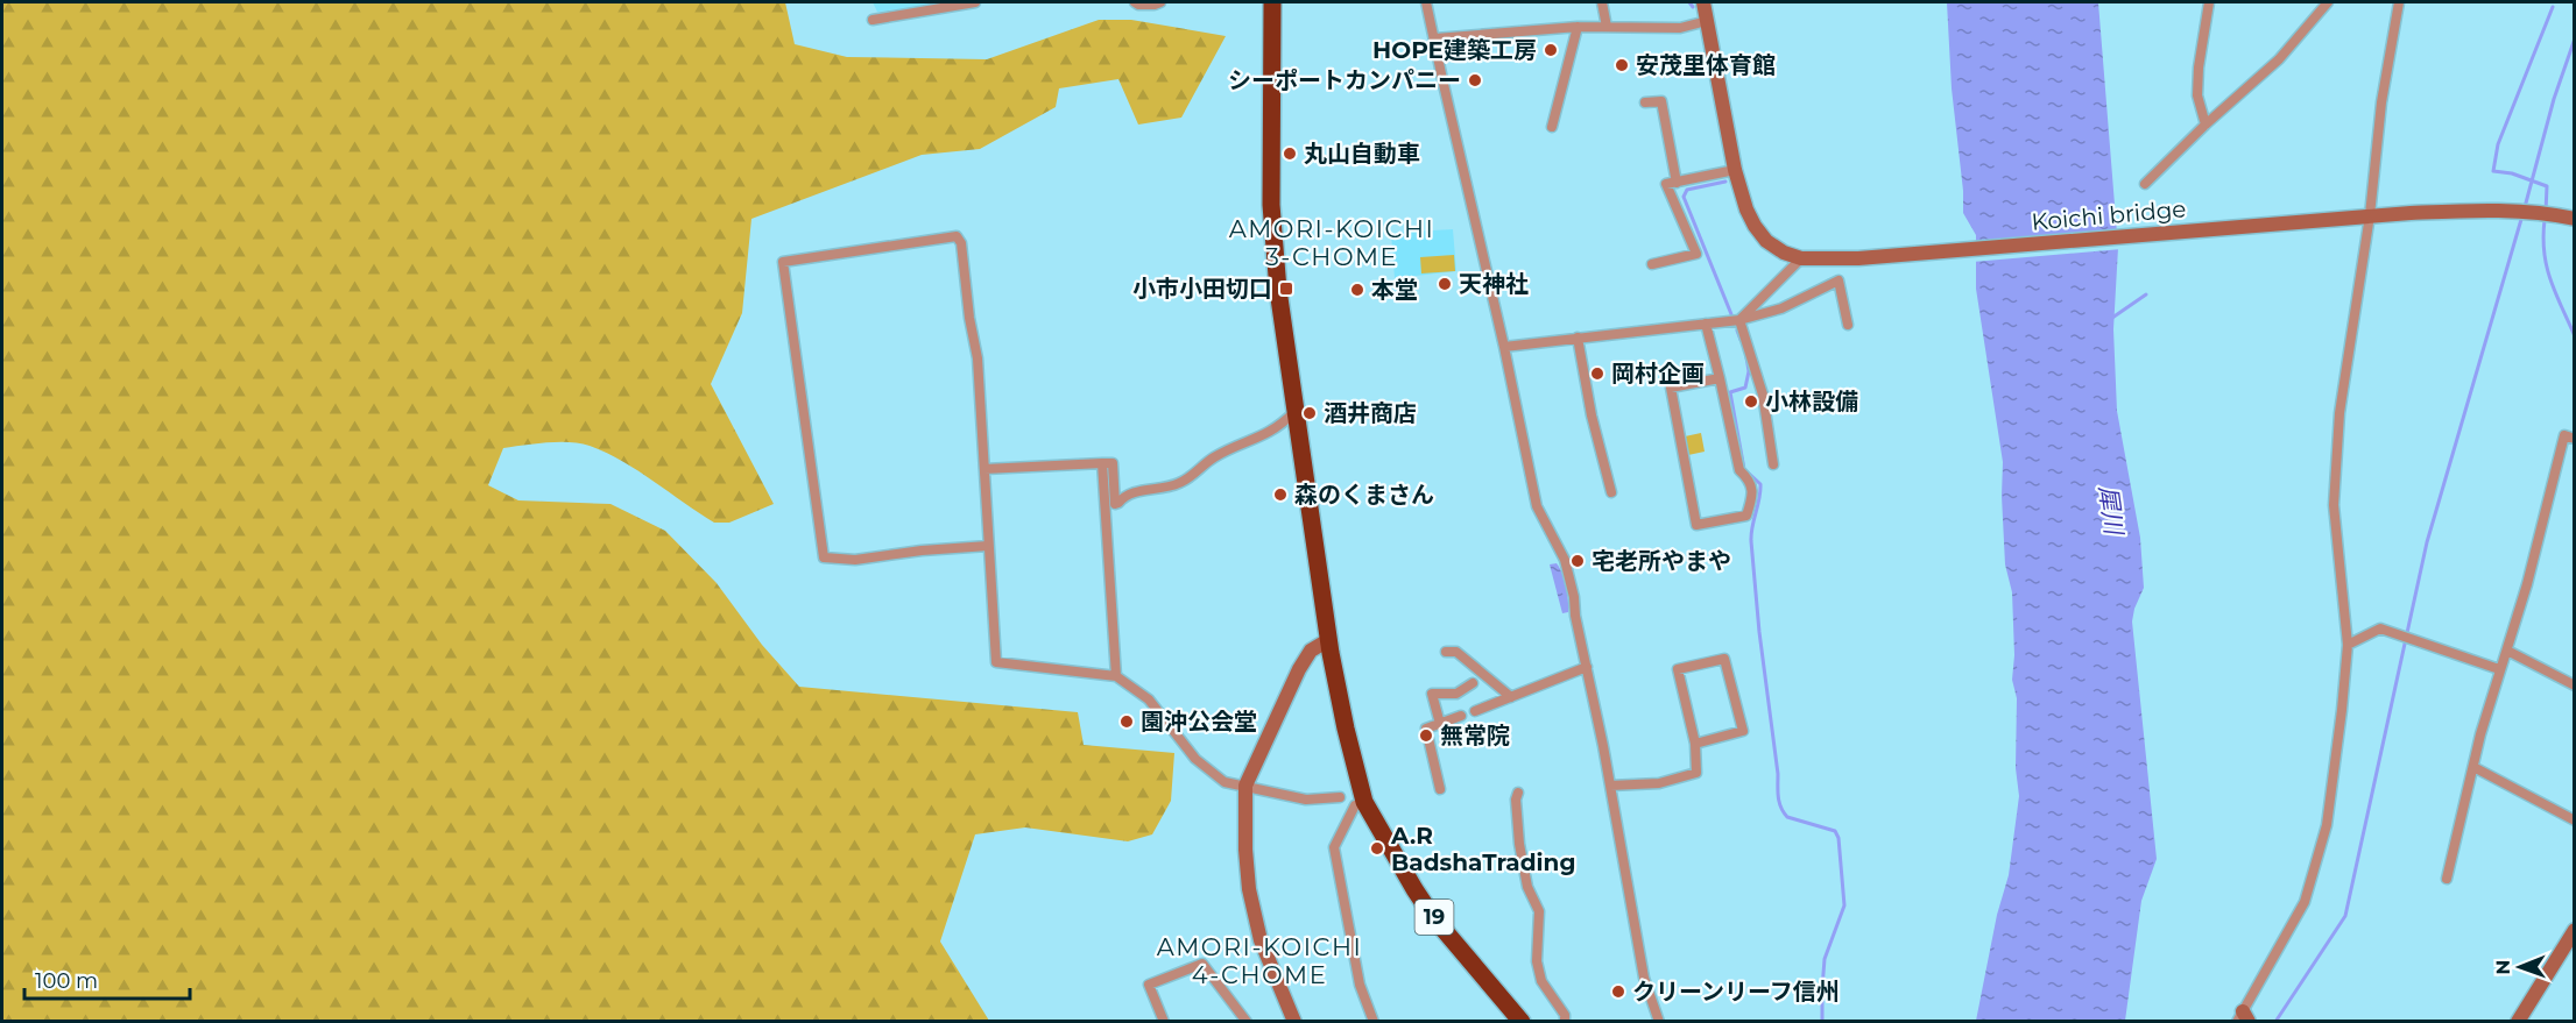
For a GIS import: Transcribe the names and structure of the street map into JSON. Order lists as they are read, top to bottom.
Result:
{
  "streets": {
    "highway": ["19"],
    "main road": ["Koichi bridge"]
  },
  "districts": ["AMORI-KOICHI 3-CHOME", "AMORI-KOICHI 4-CHOME"],
  "water": ["犀川"],
  "places": {
    "other": [
      "HOPE建築工房",
      "安茂里体育館",
      "シーポートカンパニー",
      "丸山自動車",
      "天神社",
      "本堂",
      "岡村企画",
      "小林設備",
      "酒井商店",
      "森のくまさん",
      "宅老所やまや",
      "園沖公会堂",
      "無常院",
      "A.R BadshaTrading",
      "クリーンリーフ信州"
    ],
    "transit": ["小市小田切口"]
  },
  "scale_bar": "100 m",
  "north": "left"
}
